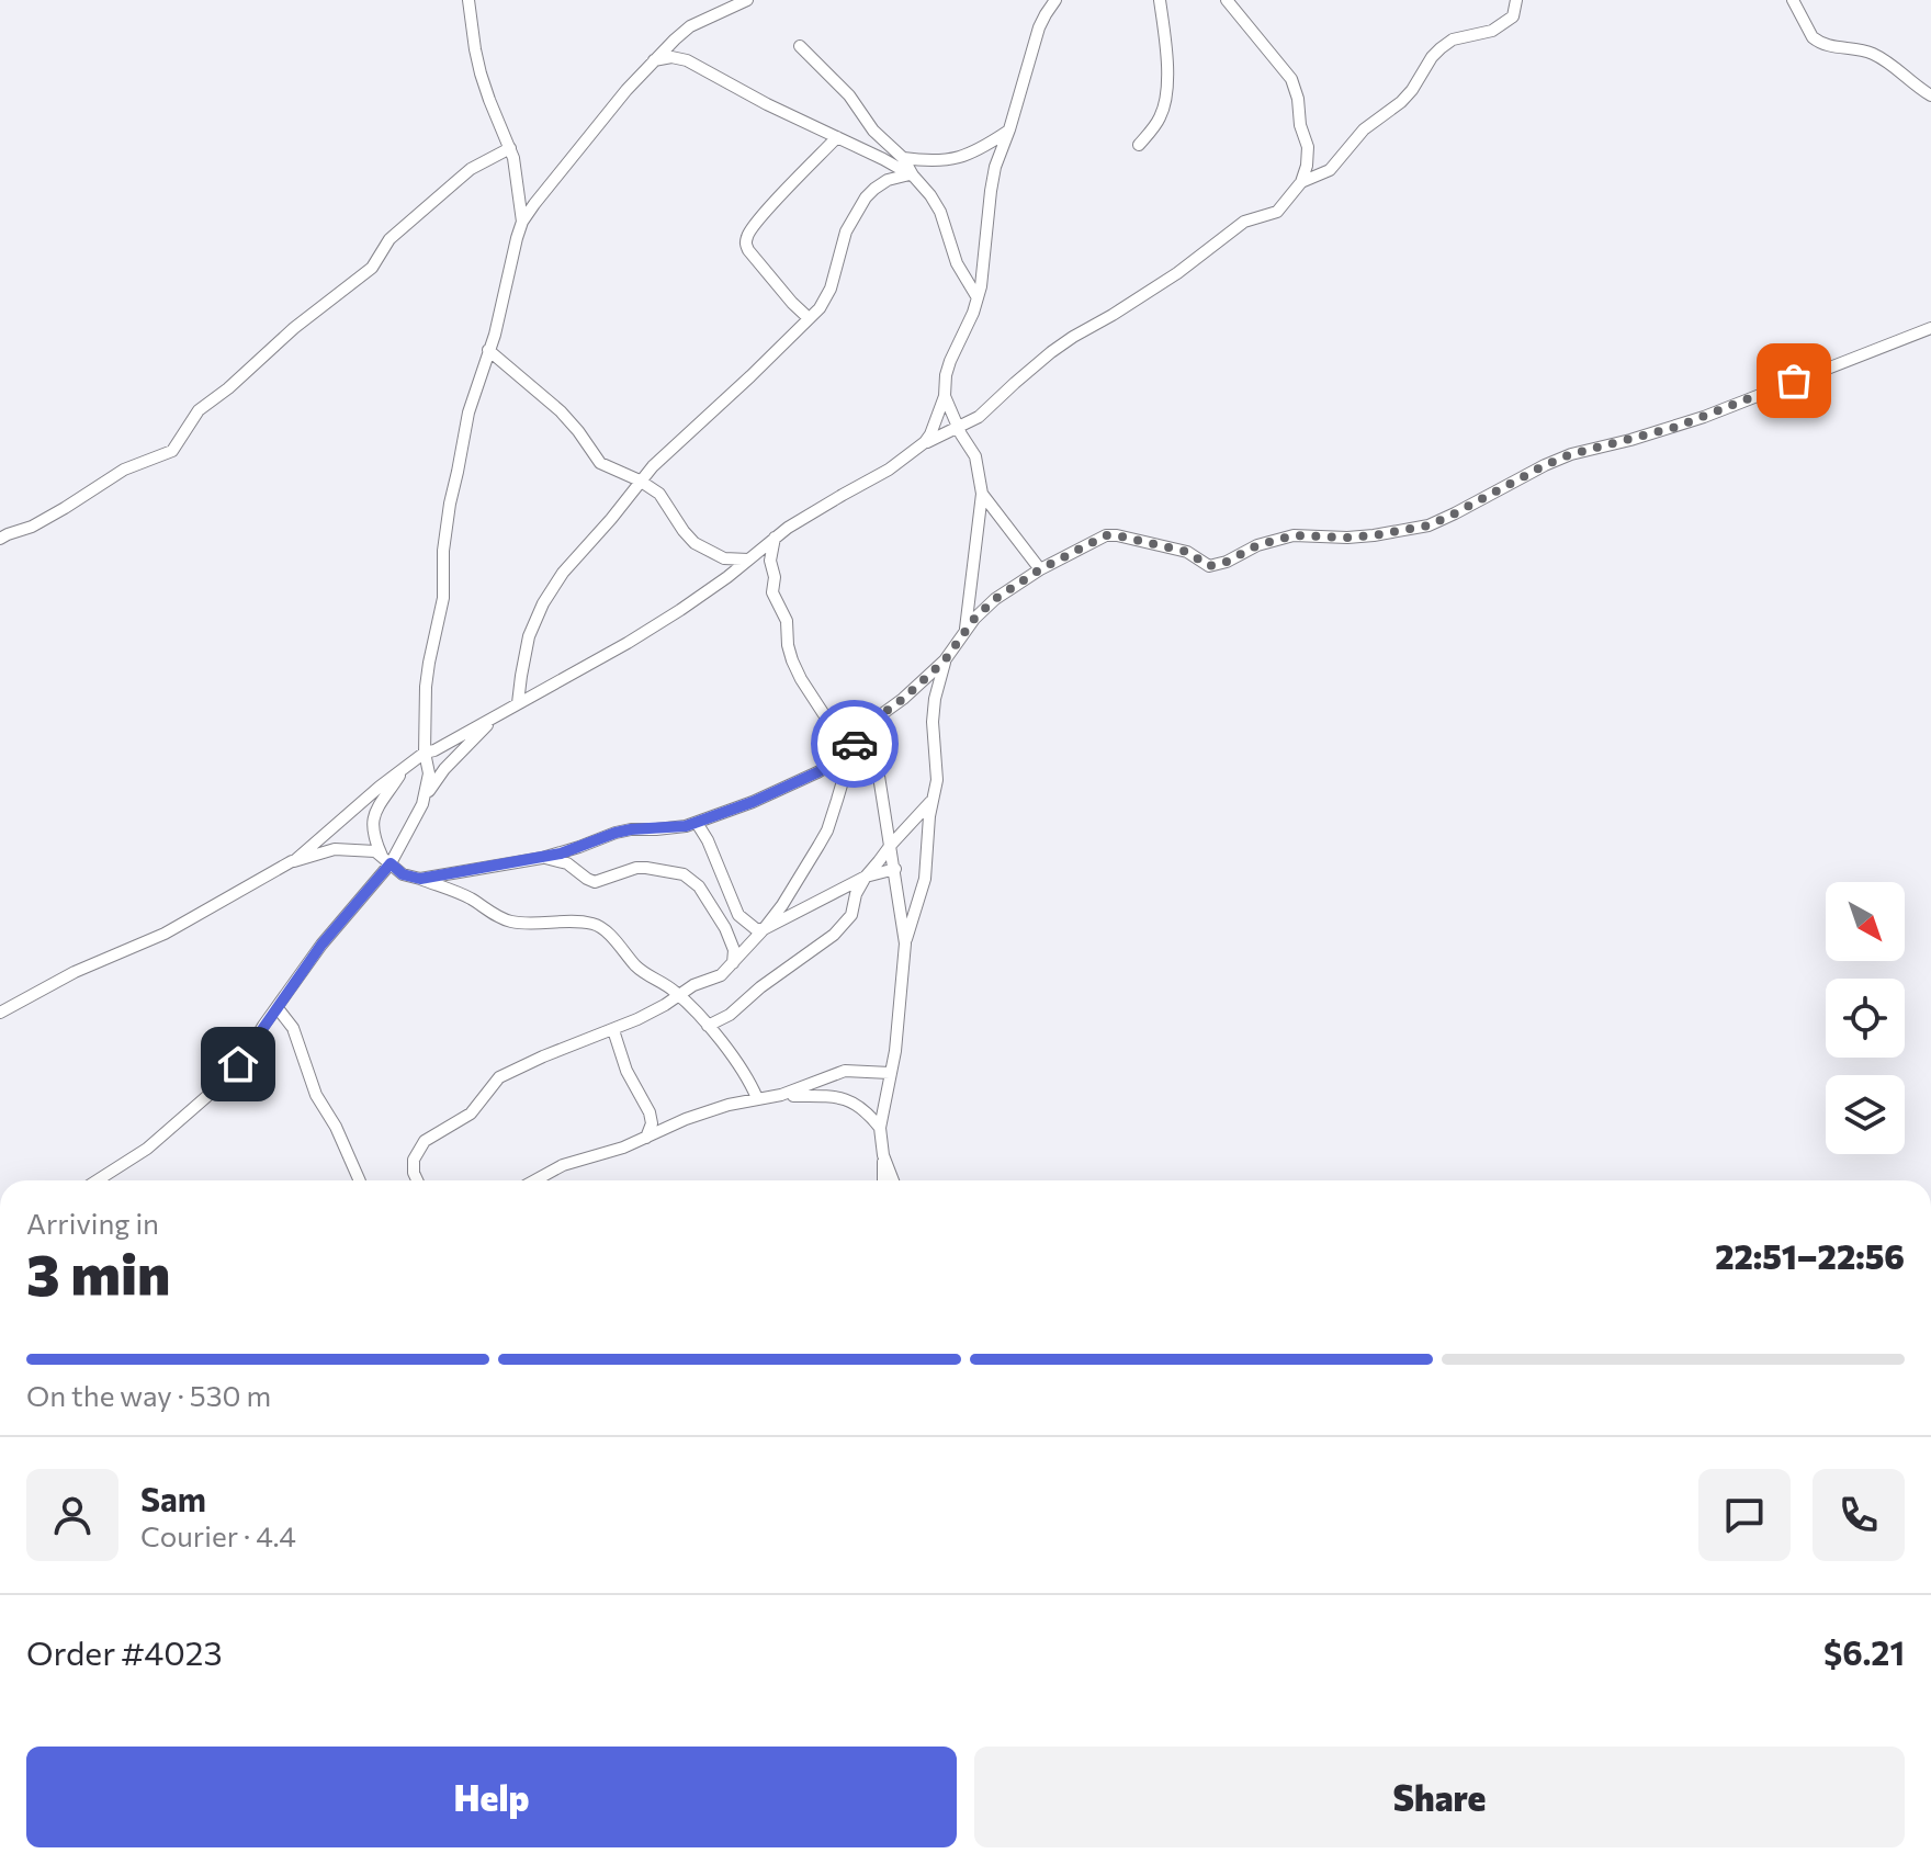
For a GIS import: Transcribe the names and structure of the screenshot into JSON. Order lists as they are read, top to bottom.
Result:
{
  "north": "bottom right",
  "page": {
    "heading": ["3 min", "Arriving in", "22:51–22:56"],
    "panel": [
      "Sam",
      "Courier · 4.4",
      "Order #4023",
      "$6.21"
    ],
    "bar": "On the way · 530 m",
    "buttons": ["Help", "Share"]
  }
}
